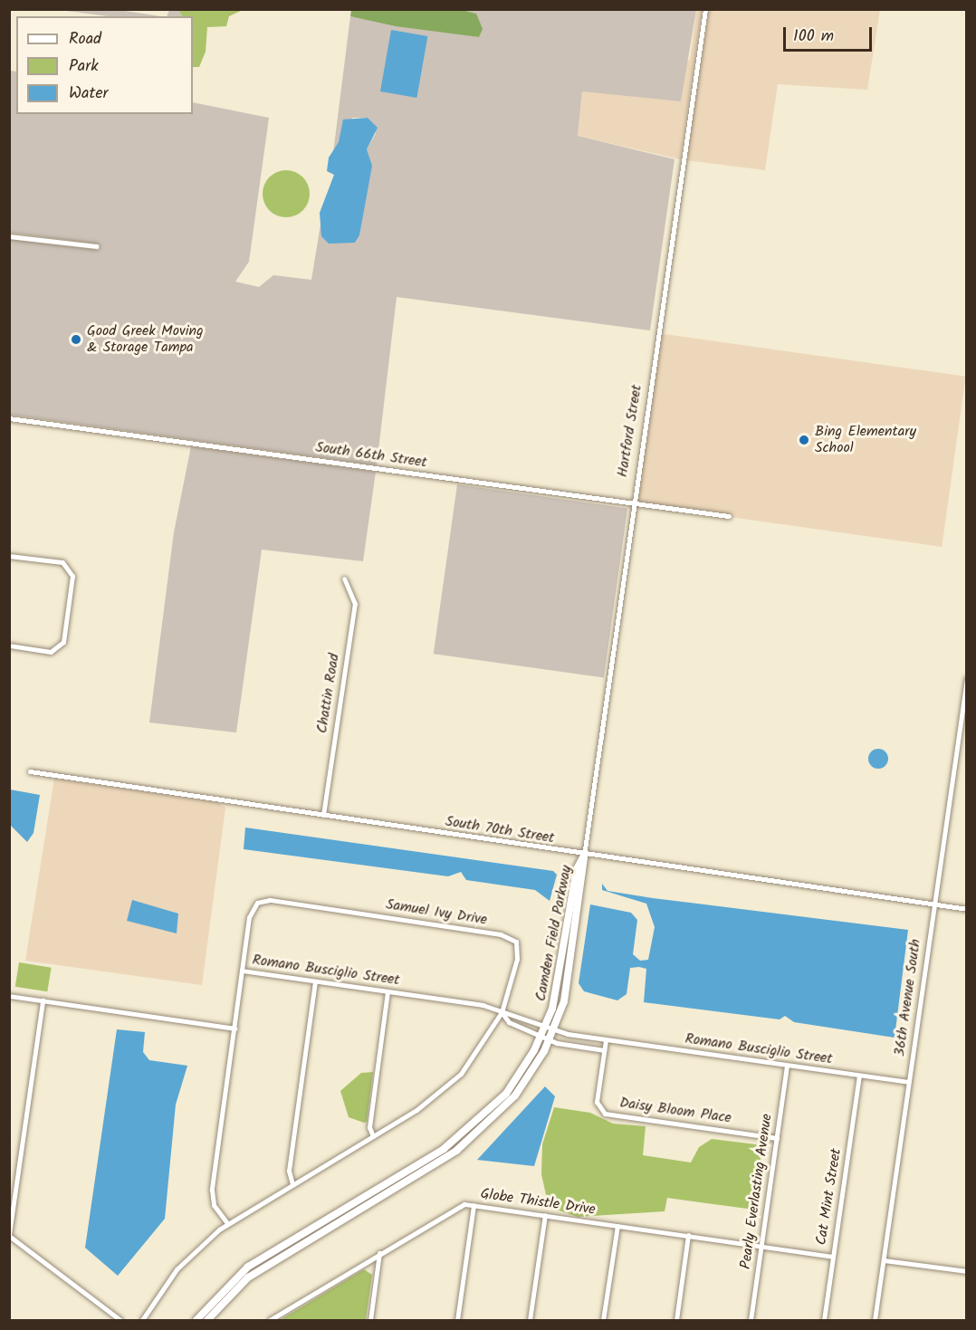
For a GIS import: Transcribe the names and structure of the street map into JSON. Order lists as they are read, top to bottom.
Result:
{
  "streets": {
    "street": [
      "Hartford Street",
      "South 66th Street",
      "Chattin Road",
      "South 70th Street",
      "Samuel Ivy Drive",
      "Camden Field Parkway",
      "Romano Busciglio Street",
      "36th Avenue South",
      "Daisy Bloom Place",
      "Pearly Everlasting Avenue",
      "Cat Mint Street",
      "Globe Thistle Drive"
    ]
  },
  "crossings": [
    ["Hartford Street", "South 66th Street"],
    ["Hartford Street", "South 70th Street"],
    ["Hartford Street", "Camden Field Parkway"],
    ["Chattin Road", "South 70th Street"],
    ["South 70th Street", "Camden Field Parkway"],
    ["South 70th Street", "36th Avenue South"],
    ["Samuel Ivy Drive", "Romano Busciglio Street"],
    ["Camden Field Parkway", "Romano Busciglio Street"],
    ["Romano Busciglio Street", "36th Avenue South"],
    ["Romano Busciglio Street", "Daisy Bloom Place"],
    ["Romano Busciglio Street", "Pearly Everlasting Avenue"],
    ["Romano Busciglio Street", "Cat Mint Street"],
    ["Daisy Bloom Place", "Pearly Everlasting Avenue"],
    ["Pearly Everlasting Avenue", "Globe Thistle Drive"],
    ["Cat Mint Street", "Globe Thistle Drive"]
  ],
  "places": ["Good Greek Moving & Storage Tampa", "Bing Elementary School"],
  "legend": ["Road", "Park", "Water"],
  "scale_bar": "100 m"
}
